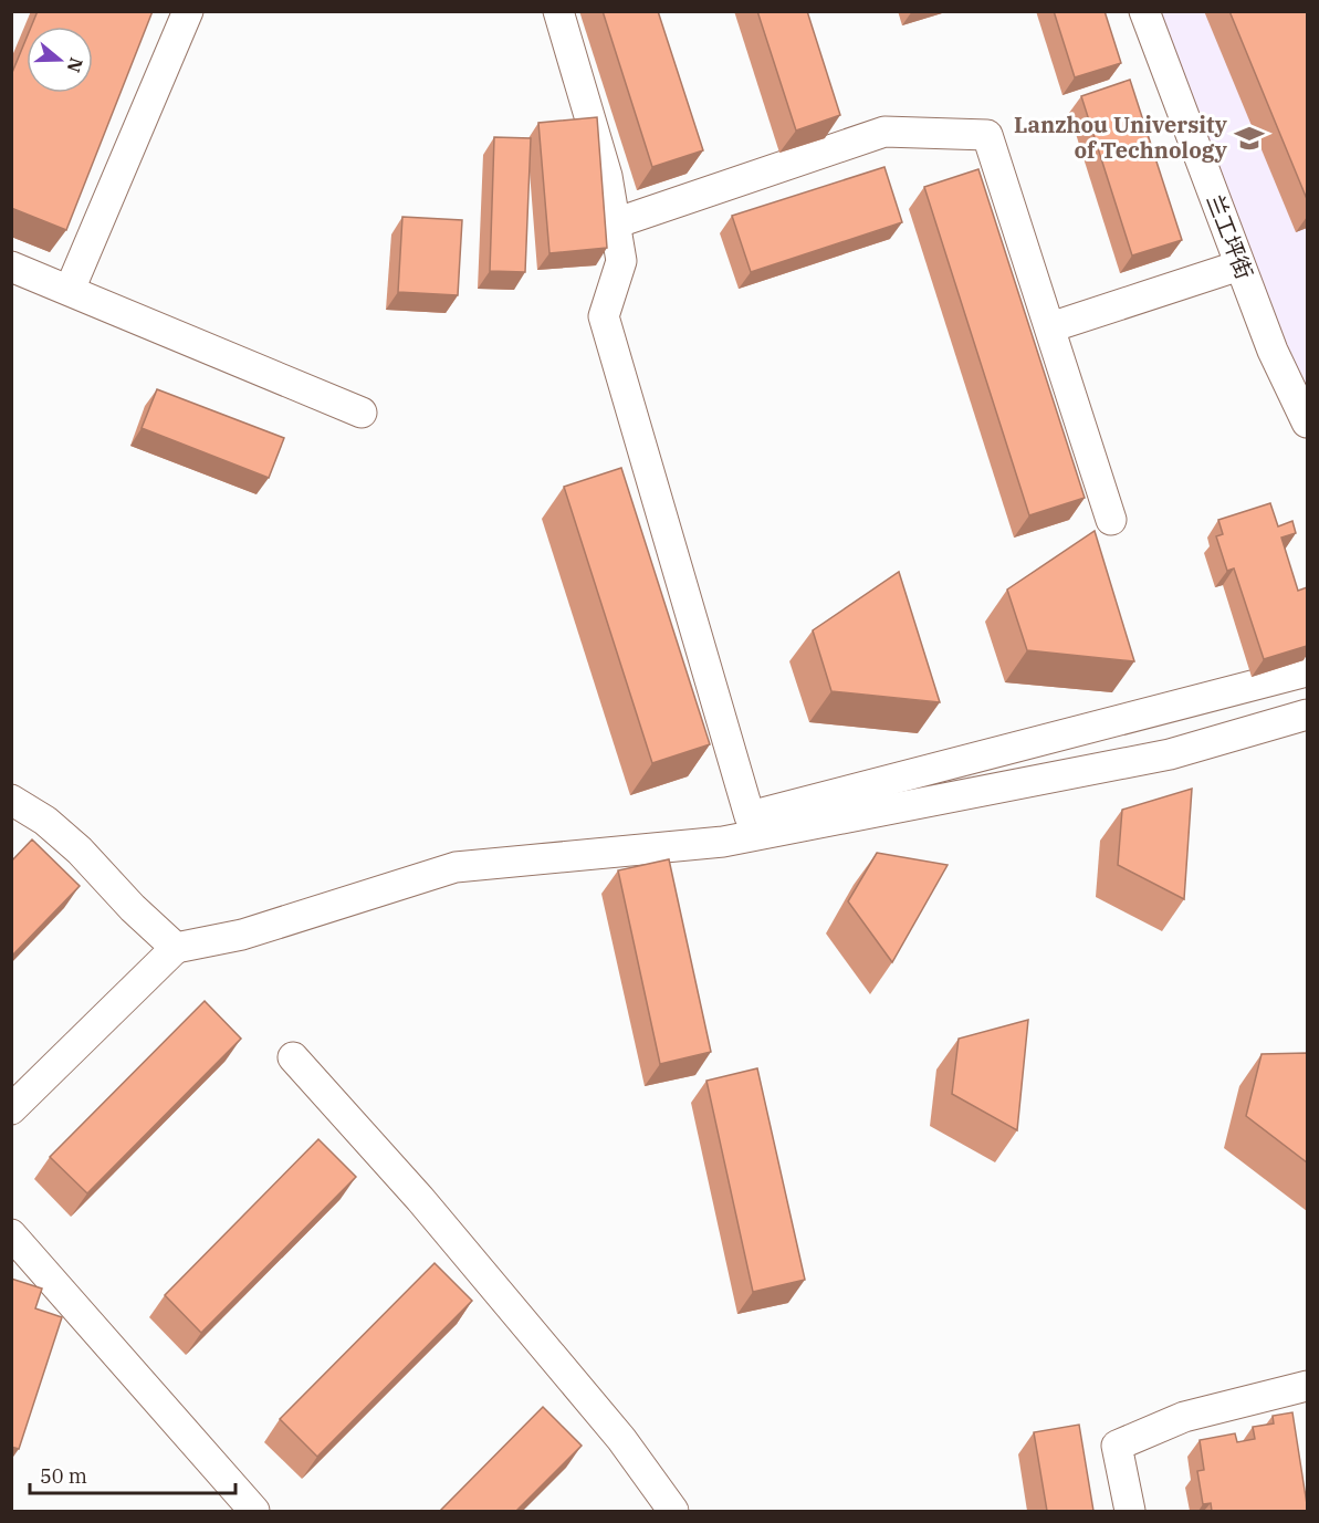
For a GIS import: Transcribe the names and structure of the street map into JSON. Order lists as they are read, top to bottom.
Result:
{
  "streets": {
    "street": ["兰工坪街"]
  },
  "places": {
    "school or university": ["Lanzhou University of Technology"]
  },
  "scale_bar": "50 m",
  "north": "right"
}
